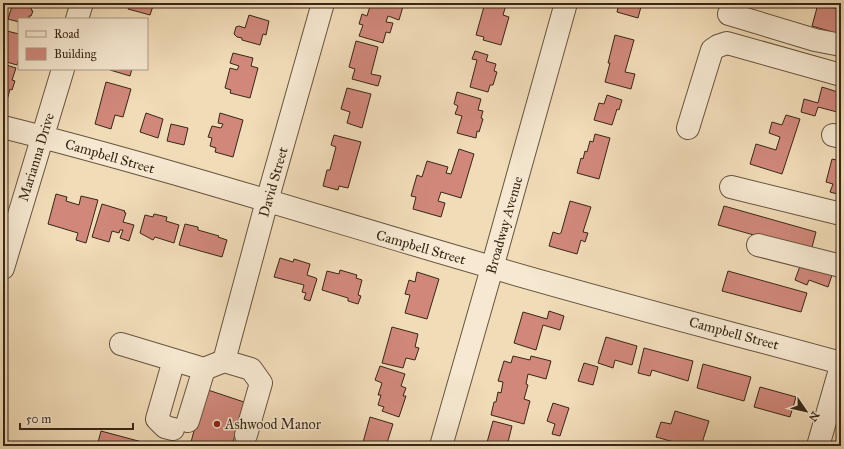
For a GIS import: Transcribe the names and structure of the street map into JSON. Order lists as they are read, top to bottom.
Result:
{
  "streets": {
    "street": [
      "Campbell Street",
      "Marianna Drive",
      "David Street",
      "Broadway Avenue"
    ]
  },
  "crossings": [
    ["Campbell Street", "Marianna Drive"],
    ["Campbell Street", "David Street"],
    ["Campbell Street", "Broadway Avenue"]
  ],
  "places": ["Ashwood Manor"],
  "legend": ["Road", "Building"],
  "scale_bar": "50 m",
  "north": "bottom right"
}
